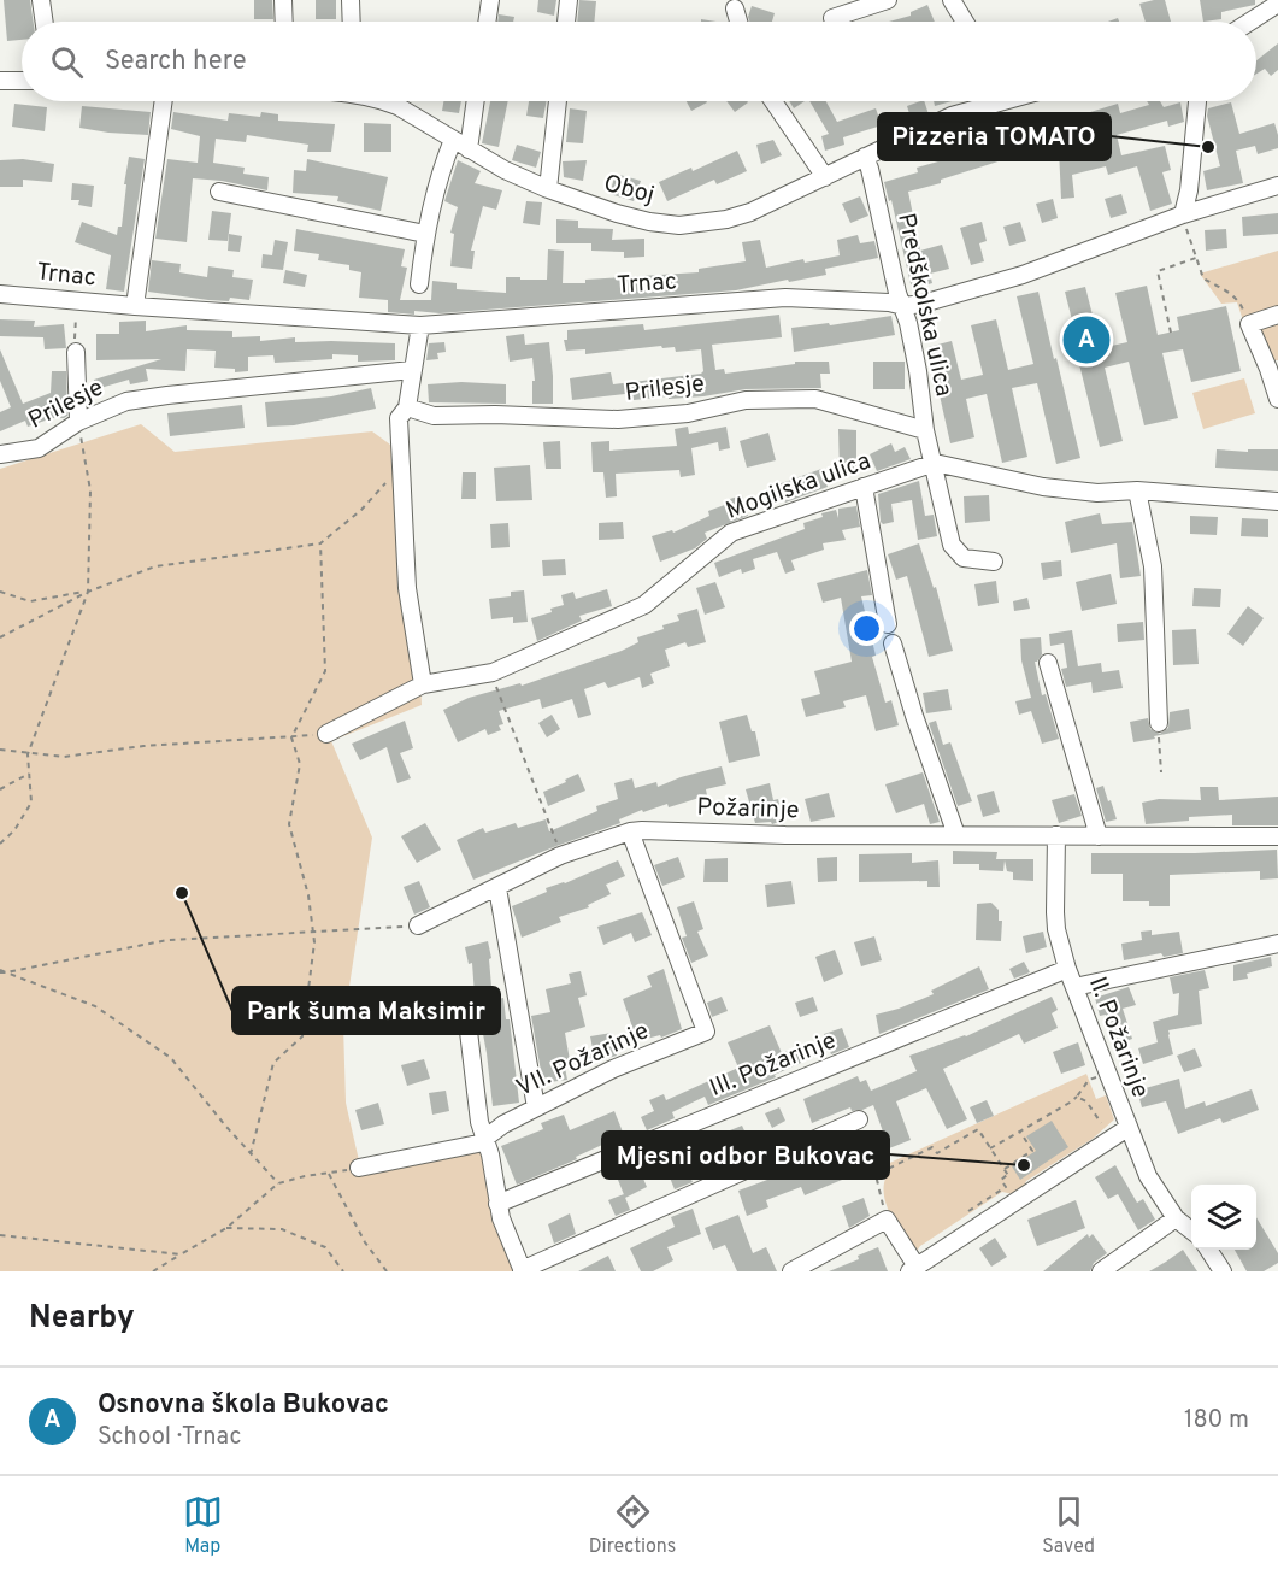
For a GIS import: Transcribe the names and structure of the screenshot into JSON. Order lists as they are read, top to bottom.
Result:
{
  "streets": {
    "street": [
      "Oboj",
      "Trnac",
      "Predškolska ulica",
      "Prilesje",
      "Mogilska ulica",
      "Požarinje",
      "II. Požarinje",
      "VII. Požarinje",
      "III. Požarinje"
    ]
  },
  "crossings": [
    ["Oboj", "Predškolska ulica"],
    ["Trnac", "Predškolska ulica"],
    ["Predškolska ulica", "Prilesje"],
    ["Predškolska ulica", "Mogilska ulica"],
    ["Požarinje", "II. Požarinje"],
    ["Požarinje", "VII. Požarinje"],
    ["II. Požarinje", "III. Požarinje"]
  ],
  "places": ["Pizzeria TOMATO", "Park šuma Maksimir", "Mjesni odbor Bukovac"],
  "page": {
    "search": "Search here",
    "pins": "A",
    "heading": "Nearby",
    "list": [
      {
        "mark": "A",
        "name": "Osnovna škola Bukovac",
        "note": "School · Trnac",
        "value": "180 m"
      }
    ],
    "nav": ["Map", "Directions", "Saved"]
  }
}
